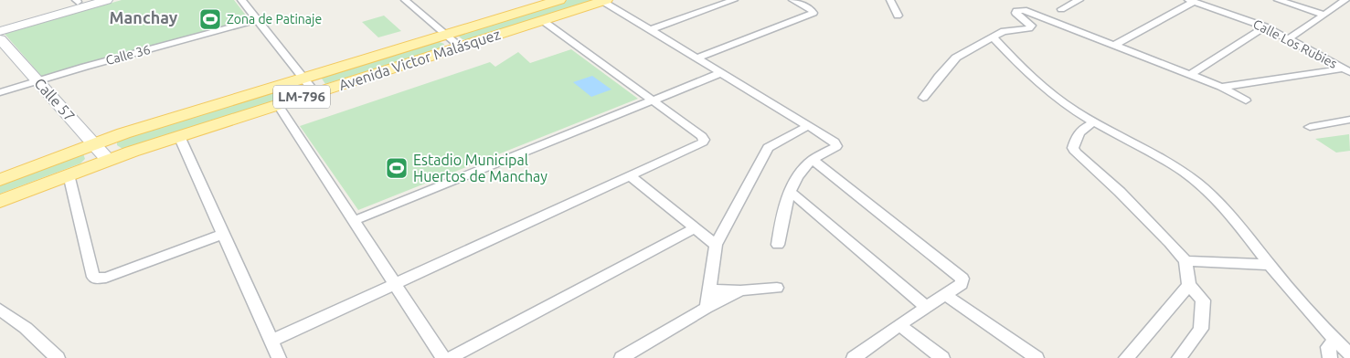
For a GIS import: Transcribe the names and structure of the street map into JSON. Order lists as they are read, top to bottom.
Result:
{
  "streets": {
    "main road": ["Avenida Victor Malásquez", "LM-796"],
    "street": ["Calle Los Rubies", "Calle 36", "Calle 57"]
  },
  "crossings": [
    ["Calle 36", "Calle 57"],
    ["Avenida Victor Malásquez", "Calle 57"]
  ],
  "districts": ["Manchay"],
  "places": {
    "sports": ["Zona de Patinaje", "Estadio Municipal Huertos de Manchay"]
  }
}
